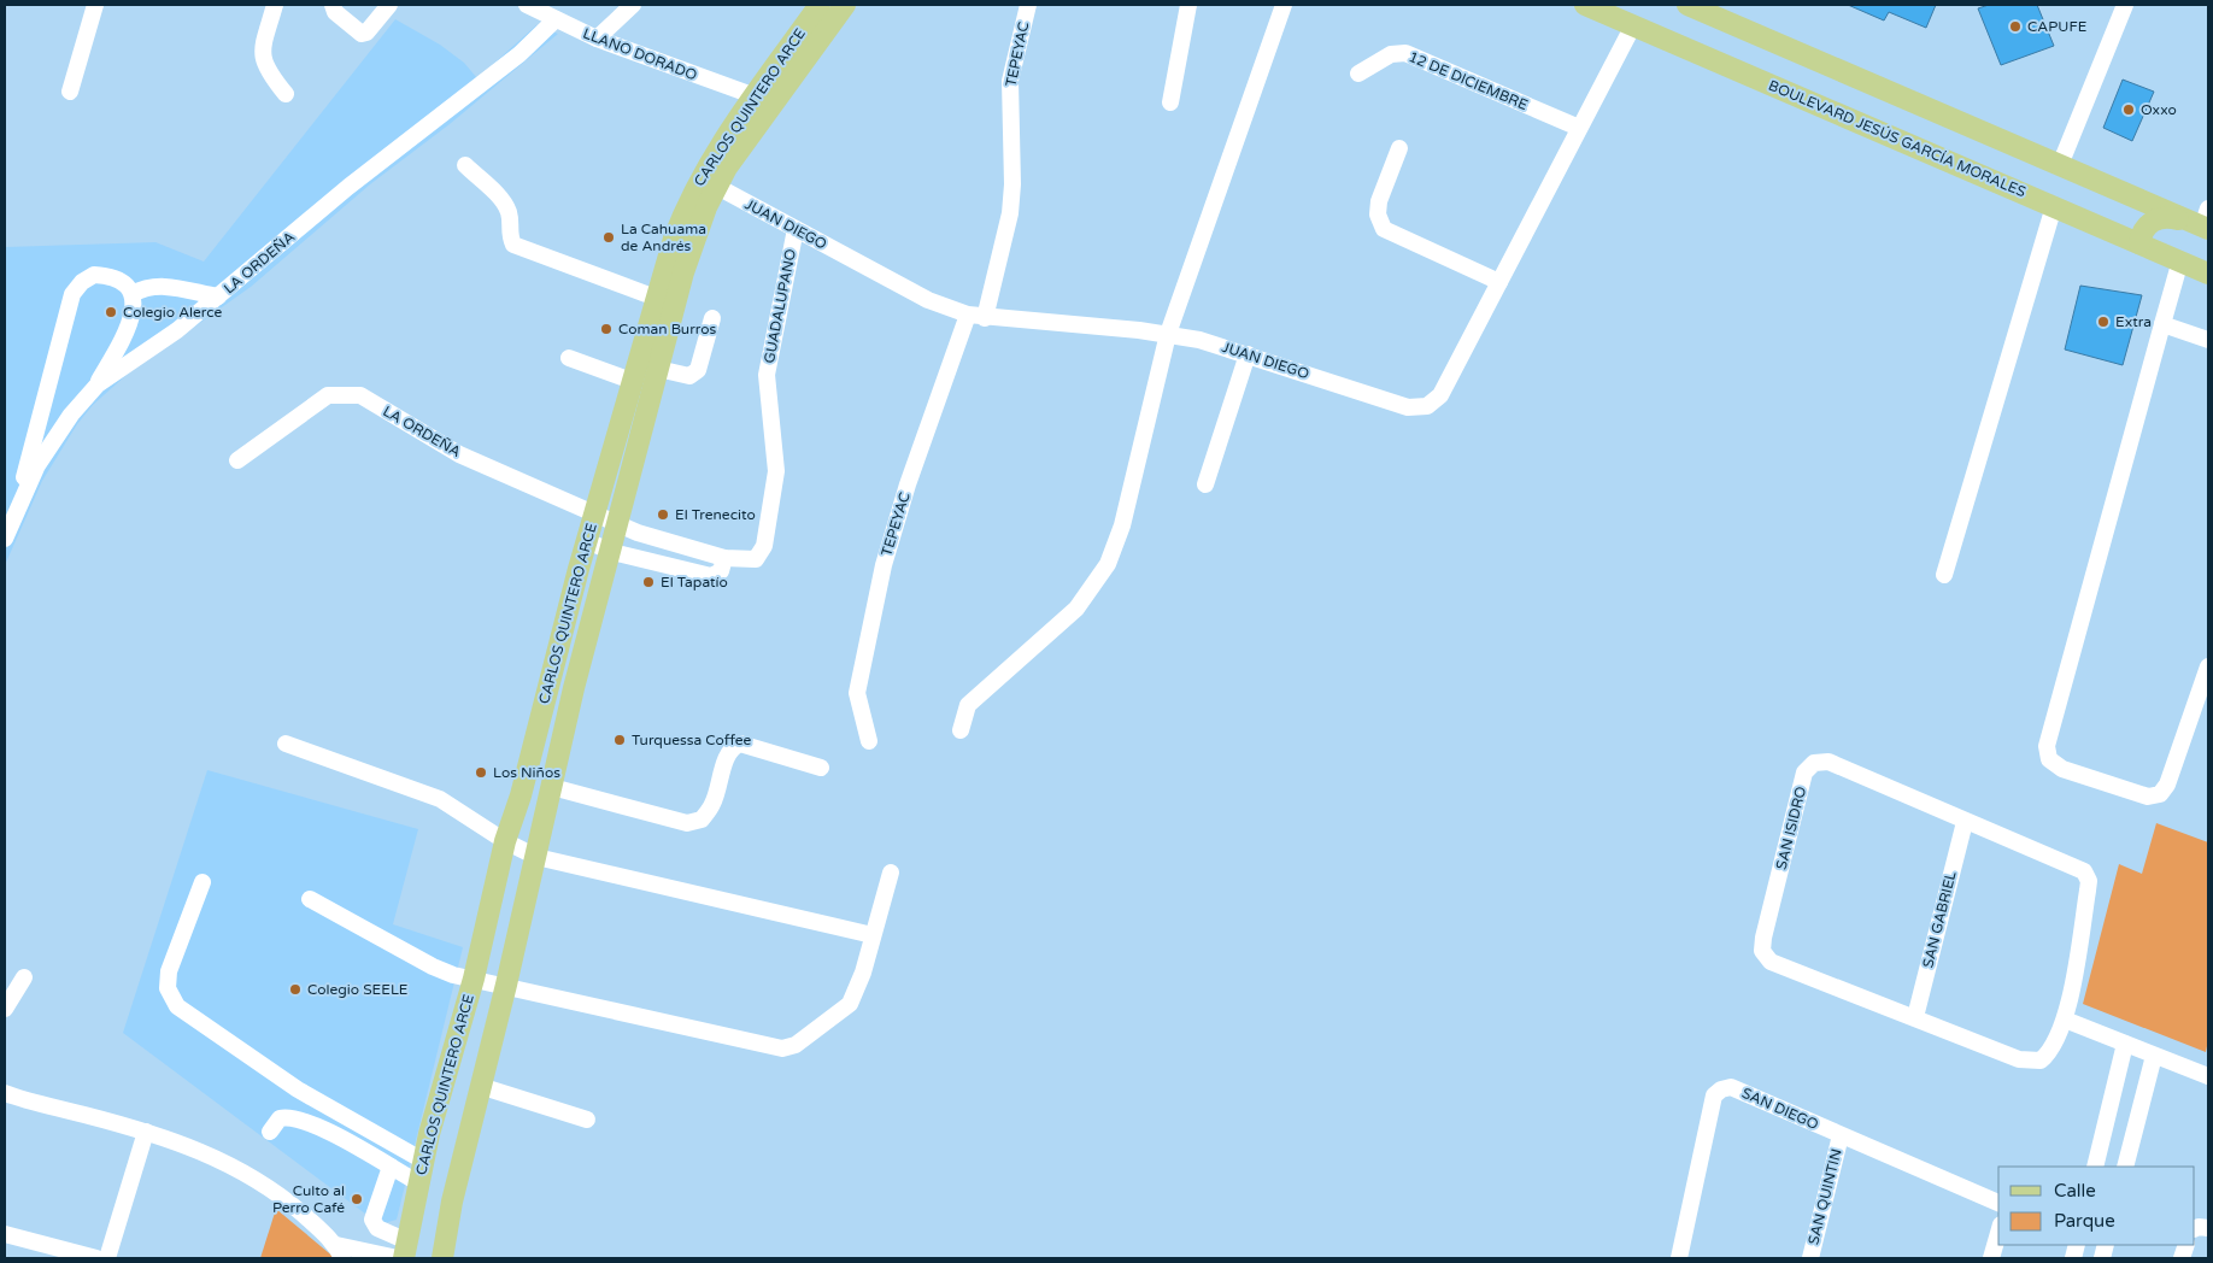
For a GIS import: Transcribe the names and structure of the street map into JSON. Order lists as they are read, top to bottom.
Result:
{
  "streets": {
    "main road": ["CARLOS QUINTERO ARCE", "BOULEVARD JESÚS GARCÍA MORALES"],
    "street": [
      "LLANO DORADO",
      "TEPEYAC",
      "12 DE DICIEMBRE",
      "JUAN DIEGO",
      "LA ORDEÑA",
      "GUADALUPANO",
      "SAN ISIDRO",
      "SAN GABRIEL",
      "SAN DIEGO",
      "SAN QUINTIN"
    ]
  },
  "crossings": [
    ["LLANO DORADO", "CARLOS QUINTERO ARCE"],
    ["LLANO DORADO", "LA ORDEÑA"],
    ["TEPEYAC", "JUAN DIEGO"],
    ["12 DE DICIEMBRE", "JUAN DIEGO"],
    ["CARLOS QUINTERO ARCE", "JUAN DIEGO"],
    ["CARLOS QUINTERO ARCE", "LA ORDEÑA"],
    ["CARLOS QUINTERO ARCE", "GUADALUPANO"],
    ["BOULEVARD JESÚS GARCÍA MORALES", "JUAN DIEGO"],
    ["JUAN DIEGO", "GUADALUPANO"],
    ["LA ORDEÑA", "GUADALUPANO"],
    ["SAN ISIDRO", "SAN GABRIEL"],
    ["SAN DIEGO", "SAN QUINTIN"]
  ],
  "places": [
    "CAPUFE",
    "Oxxo",
    "La Cahuama de Andrés",
    "Colegio Alerce",
    "Extra",
    "Coman Burros",
    "El Trenecito",
    "El Tapatío",
    "Turquessa Coffee",
    "Los Niños",
    "Colegio SEELE",
    "Culto al Perro Café"
  ],
  "legend": ["Calle", "Parque"]
}
